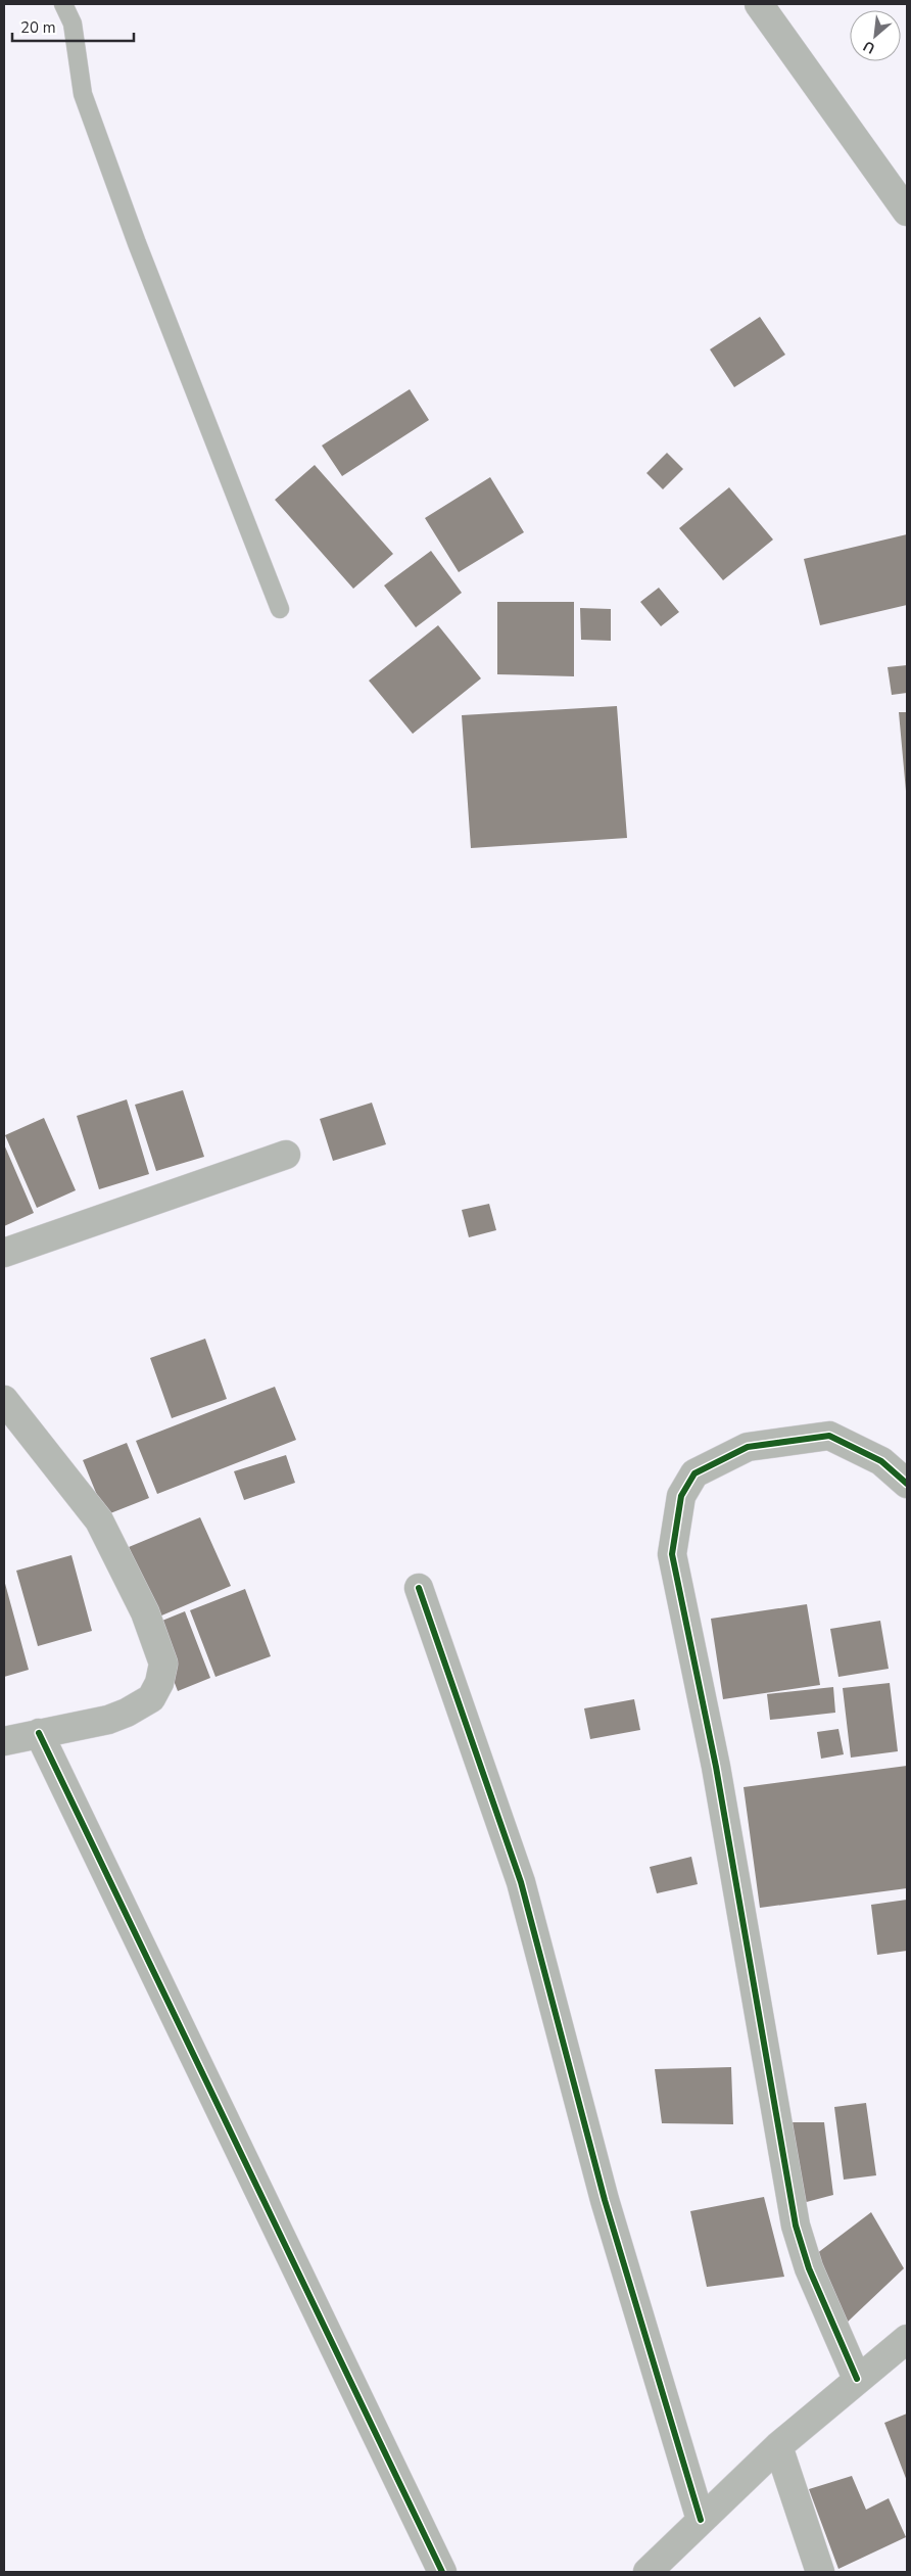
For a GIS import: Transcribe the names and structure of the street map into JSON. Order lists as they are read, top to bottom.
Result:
{
  "scale_bar": "20 m",
  "north": "bottom left"
}
